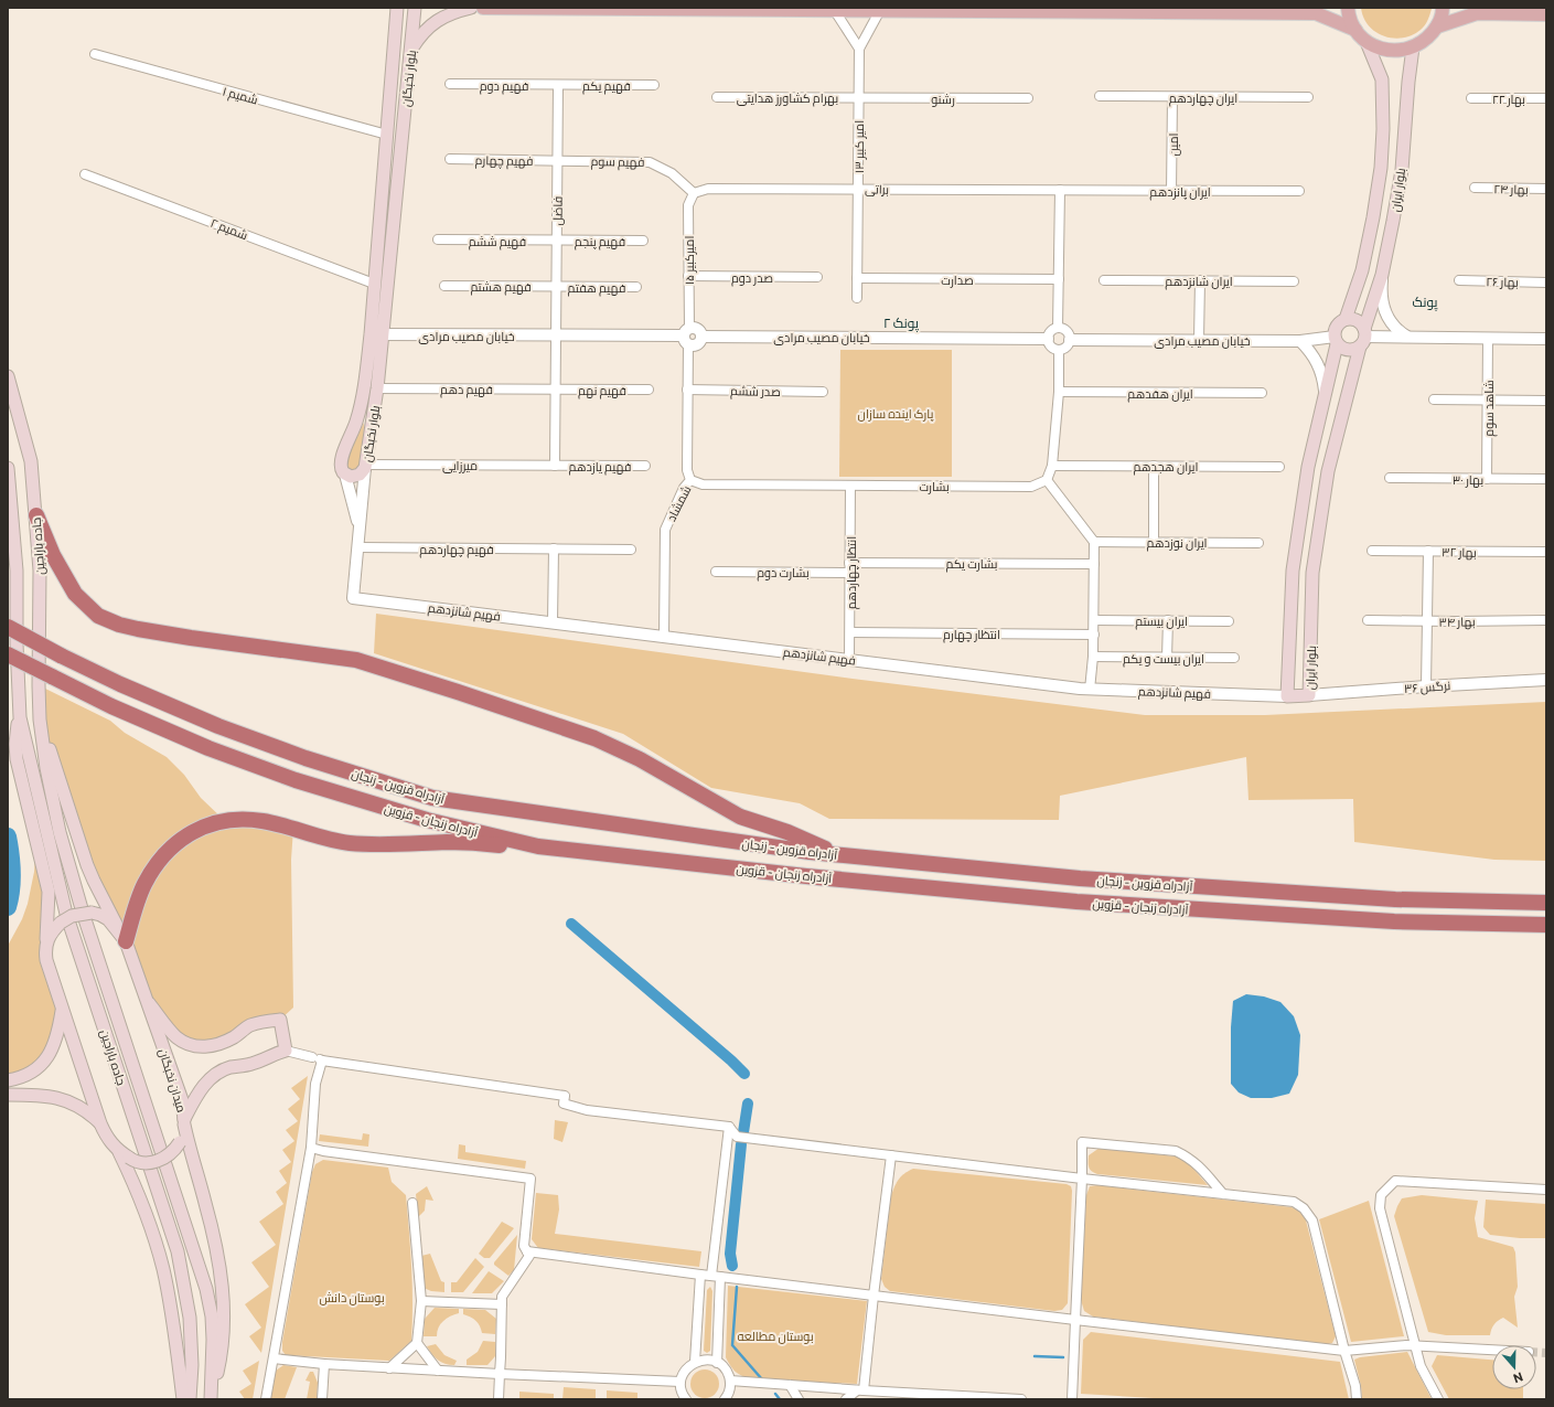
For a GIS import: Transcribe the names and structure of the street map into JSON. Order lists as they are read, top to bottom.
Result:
{
  "streets": {
    "highway": ["آزادراه قزوین - زنجان", "آزادراه زنجان - قزوین"],
    "main road": [
      "بلوار نخبگان",
      "بلوار ایران",
      "جاده باراجین",
      "میدان نخبگان"
    ],
    "street": [
      "فهیم دوم",
      "فهیم یکم",
      "شمیم ۱",
      "بهرام کشاورز هدایتی",
      "ایران چهاردهم",
      "رشنو",
      "بهار ۲۲",
      "امین",
      "امیر کبیر ۱۳",
      "فهیم چهارم",
      "فهیم سوم",
      "براتی",
      "بهار ۲۴",
      "ایران پانزدهم",
      "فاضل",
      "شمیم ۲",
      "فهیم ششم",
      "فهیم پنجم",
      "امیرکبیر ۱۵",
      "صدر دوم",
      "صدارت",
      "ایران شانزدهم",
      "بهار ۲۶",
      "فهیم هشتم",
      "فهیم هفتم",
      "خیابان مصیب مرادی",
      "فهیم دهم",
      "فهیم نهم",
      "صدر ششم",
      "ایران هفدهم",
      "شاهد سوم",
      "میرزایی",
      "فهیم یازدهم",
      "ایران هجدهم",
      "بهار ۳۰",
      "بشارت",
      "شمشاد",
      "ایران نوزدهم",
      "فهیم چهاردهم",
      "بهار ۳۲",
      "بشارت یکم",
      "بشارت دوم",
      "انتظار چهاردهم",
      "فهیم شانزدهم",
      "ایران بیستم",
      "بهار ۳۴",
      "انتظار چهارم",
      "ایران بیست و یکم",
      "نرگس ۳۶"
    ]
  },
  "crossings": [
    ["بلوار نخبگان", "شمیم ۱"],
    ["بلوار نخبگان", "شمیم ۲"],
    ["بلوار نخبگان", "خیابان مصیب مرادی"],
    ["بلوار نخبگان", "فهیم دهم"],
    ["بلوار نخبگان", "میرزایی"],
    ["فهیم دوم", "فهیم یکم"],
    ["فهیم دوم", "فاضل"],
    ["فهیم یکم", "فاضل"],
    ["بهرام کشاورز هدایتی", "رشنو"],
    ["بهرام کشاورز هدایتی", "امیر کبیر ۱۳"],
    ["ایران چهاردهم", "امین"],
    ["رشنو", "امیر کبیر ۱۳"],
    ["امین", "ایران پانزدهم"],
    ["امیر کبیر ۱۳", "براتی"],
    ["امیر کبیر ۱۳", "صدارت"],
    ["فهیم چهارم", "فهیم سوم"],
    ["فهیم چهارم", "فاضل"],
    ["فهیم سوم", "براتی"],
    ["فهیم سوم", "فاضل"],
    ["فهیم سوم", "امیرکبیر ۱۵"],
    ["براتی", "ایران پانزدهم"],
    ["براتی", "امیرکبیر ۱۵"],
    ["بلوار ایران", "خیابان مصیب مرادی"],
    ["بلوار ایران", "فهیم شانزدهم"],
    ["بلوار ایران", "نرگس ۳۶"],
    ["فاضل", "فهیم ششم"],
    ["فاضل", "فهیم پنجم"],
    ["فاضل", "فهیم هشتم"],
    ["فاضل", "فهیم هفتم"],
    ["فاضل", "خیابان مصیب مرادی"],
    ["فاضل", "فهیم دهم"],
    ["فاضل", "فهیم نهم"],
    ["فاضل", "میرزایی"],
    ["فاضل", "فهیم یازدهم"],
    ["فهیم ششم", "فهیم پنجم"],
    ["امیرکبیر ۱۵", "صدر دوم"],
    ["امیرکبیر ۱۵", "خیابان مصیب مرادی"],
    ["امیرکبیر ۱۵", "شمشاد"],
    ["فهیم هشتم", "فهیم هفتم"],
    ["خیابان مصیب مرادی", "شمشاد"],
    ["فهیم دهم", "فهیم نهم"],
    ["صدر ششم", "شمشاد"],
    ["شاهد سوم", "بهار ۳۰"],
    ["میرزایی", "فهیم یازدهم"],
    ["بشارت", "شمشاد"],
    ["بشارت", "انتظار چهاردهم"],
    ["شمشاد", "فهیم شانزدهم"],
    ["جاده باراجین", "میدان نخبگان"],
    ["فهیم چهاردهم", "فهیم شانزدهم"],
    ["بشارت یکم", "انتظار چهاردهم"],
    ["بشارت دوم", "انتظار چهاردهم"],
    ["انتظار چهاردهم", "فهیم شانزدهم"],
    ["انتظار چهاردهم", "انتظار چهارم"]
  ],
  "districts": ["پونک", "پونک ۲"],
  "parks": ["پارک اینده سازان", "بوستان دانش", "بوستان مطالعه"],
  "north": "bottom"
}
